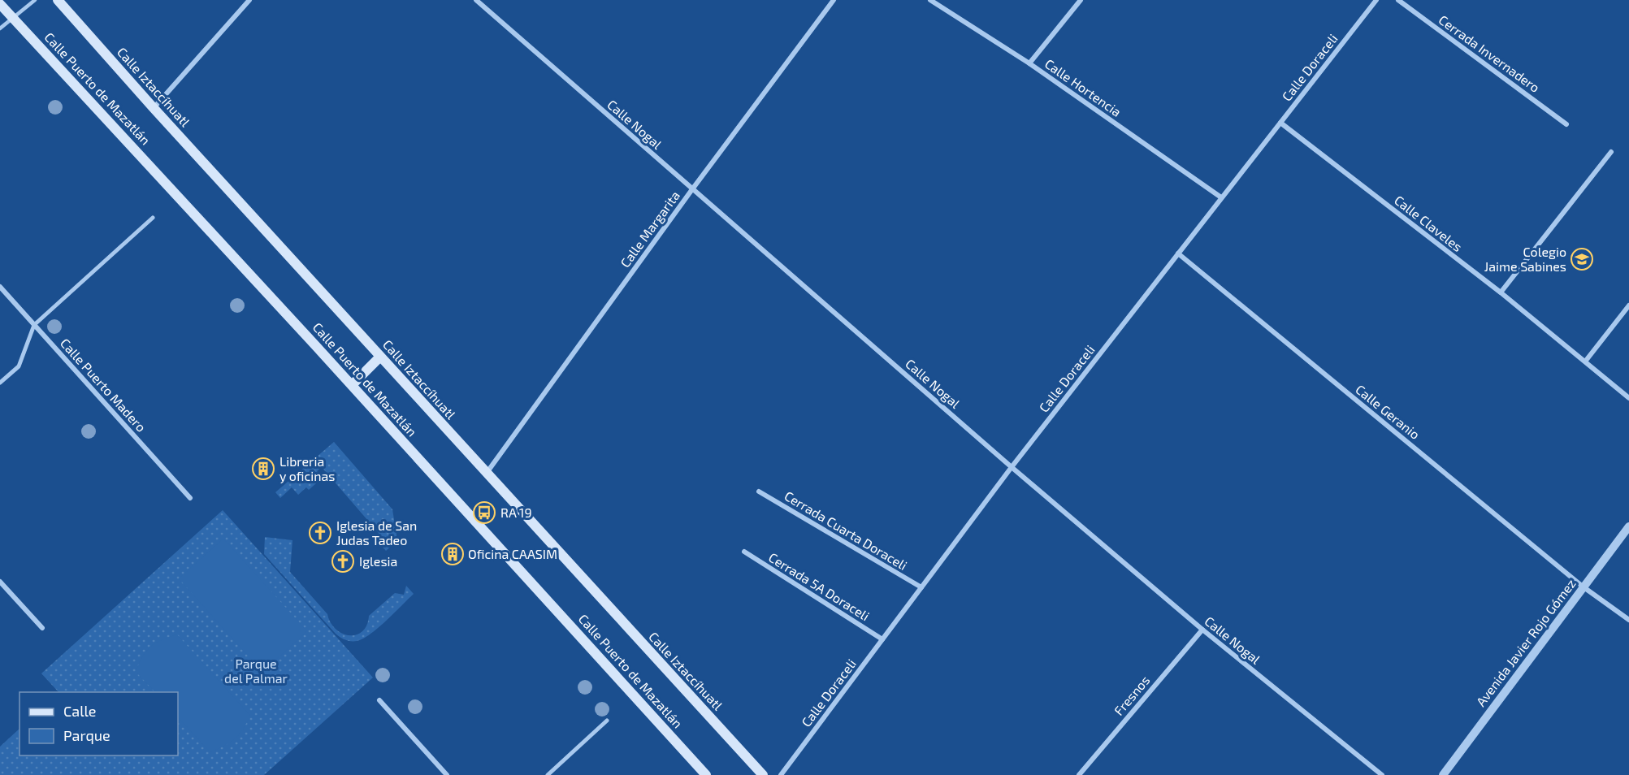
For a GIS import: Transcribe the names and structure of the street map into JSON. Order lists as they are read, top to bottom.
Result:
{
  "streets": {
    "main road": ["Calle Iztaccíhuatl", "Calle Puerto de Mazatlán"],
    "street": [
      "Cerrada Invernadero",
      "Calle Doraceli",
      "Calle Hortencia",
      "Calle Nogal",
      "Calle Claveles",
      "Calle Margarita",
      "Calle Puerto Madero",
      "Calle Geranio",
      "Cerrada Cuarta Doraceli",
      "Cerrada 5A Doraceli",
      "Avenida Javier Rojo Gómez",
      "Fresnos"
    ]
  },
  "crossings": [
    ["Calle Doraceli", "Calle Hortencia"],
    ["Calle Doraceli", "Calle Nogal"],
    ["Calle Doraceli", "Calle Claveles"],
    ["Calle Doraceli", "Calle Geranio"],
    ["Calle Doraceli", "Cerrada Cuarta Doraceli"],
    ["Calle Doraceli", "Cerrada 5A Doraceli"],
    ["Calle Iztaccíhuatl", "Calle Margarita"],
    ["Calle Nogal", "Calle Margarita"],
    ["Calle Nogal", "Fresnos"],
    ["Calle Geranio", "Avenida Javier Rojo Gómez"]
  ],
  "parks": ["Parque del Palmar"],
  "places": {
    "school or university": ["Colegio Jaime Sabines"],
    "building": ["Libreria y oficinas", "Oficina CAASIM"],
    "bus stop": ["RA 19"],
    "church": ["Iglesia de San Judas Tadeo", "Iglesia"]
  },
  "legend": ["Calle", "Parque"]
}
